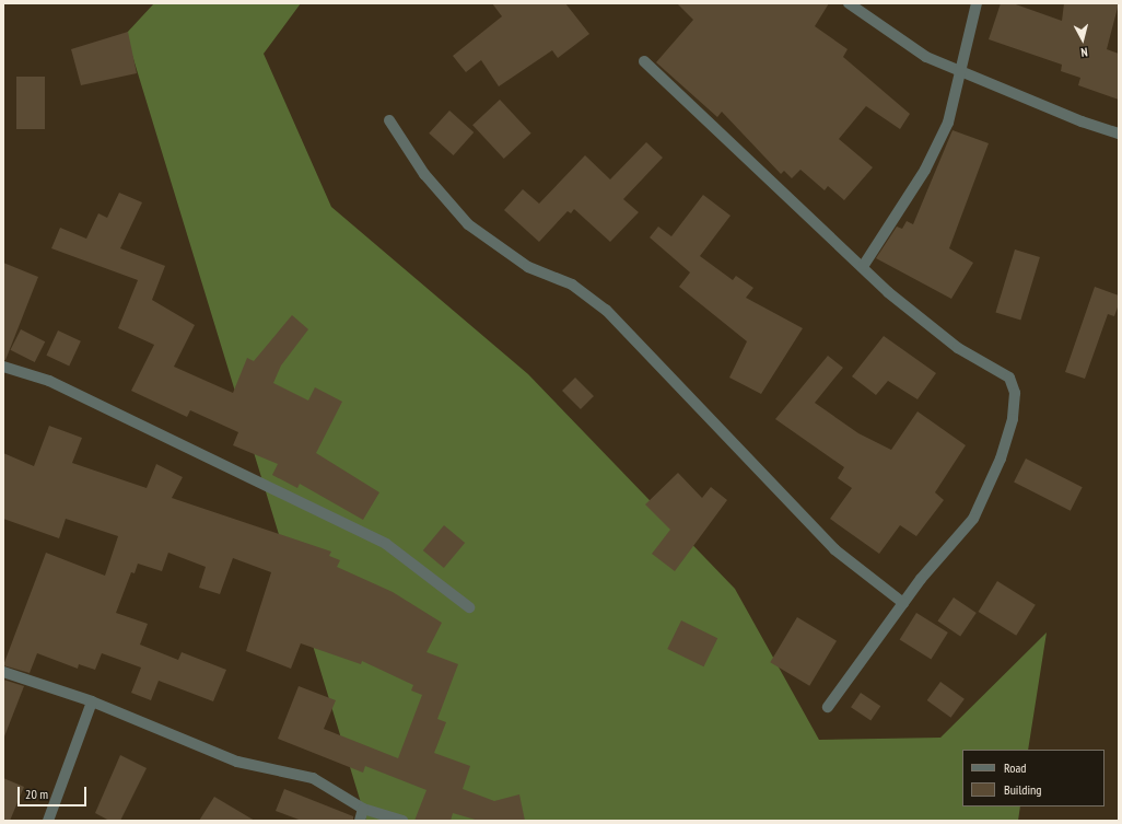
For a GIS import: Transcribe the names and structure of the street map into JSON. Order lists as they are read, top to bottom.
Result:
{
  "legend": ["Road", "Building"],
  "scale_bar": "20 m",
  "north": "bottom"
}
